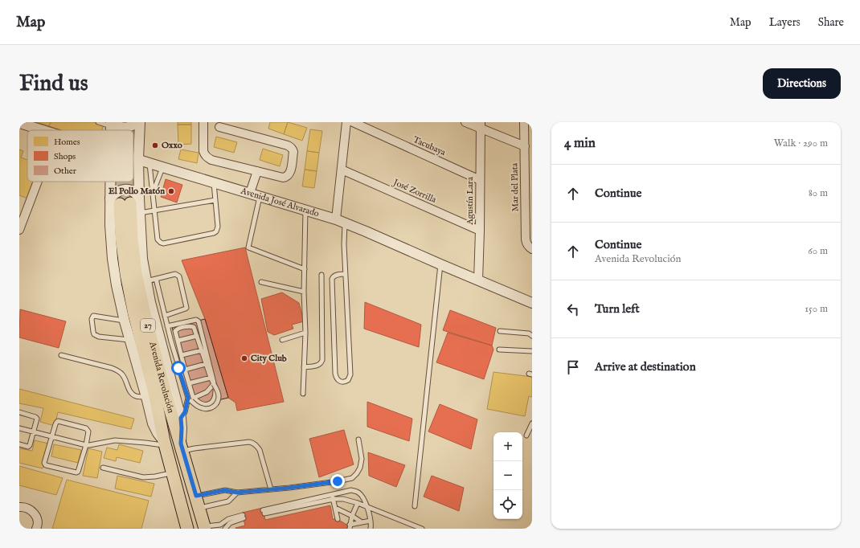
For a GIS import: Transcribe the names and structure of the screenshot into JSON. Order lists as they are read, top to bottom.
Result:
{
  "streets": {
    "main road": ["27", "Avenida Revolución"],
    "street": [
      "Tacubaya",
      "Mar del Plata",
      "José Zorrilla",
      "Agustín Lara",
      "Avenida José Alvarado"
    ]
  },
  "crossings": [
    ["Tacubaya", "Agustín Lara"],
    ["José Zorrilla", "Agustín Lara"],
    ["Agustín Lara", "Avenida José Alvarado"]
  ],
  "places": ["Oxxo", "El Pollo Matón", "City Club"],
  "legend": ["Homes", "Shops", "Other"],
  "page": {
    "header": "Map",
    "nav": ["Map", "Layers", "Share"],
    "buttons": "Directions",
    "title": "Find us",
    "heading": ["4 min", "Walk · 290 m"],
    "list": [
      ["Continue", "80 m"],
      ["Continue", "Avenida Revolución", "60 m"],
      ["Turn left", "150 m"],
      "Arrive at destination"
    ],
    "map_buttons": ["+", "−"]
  }
}
